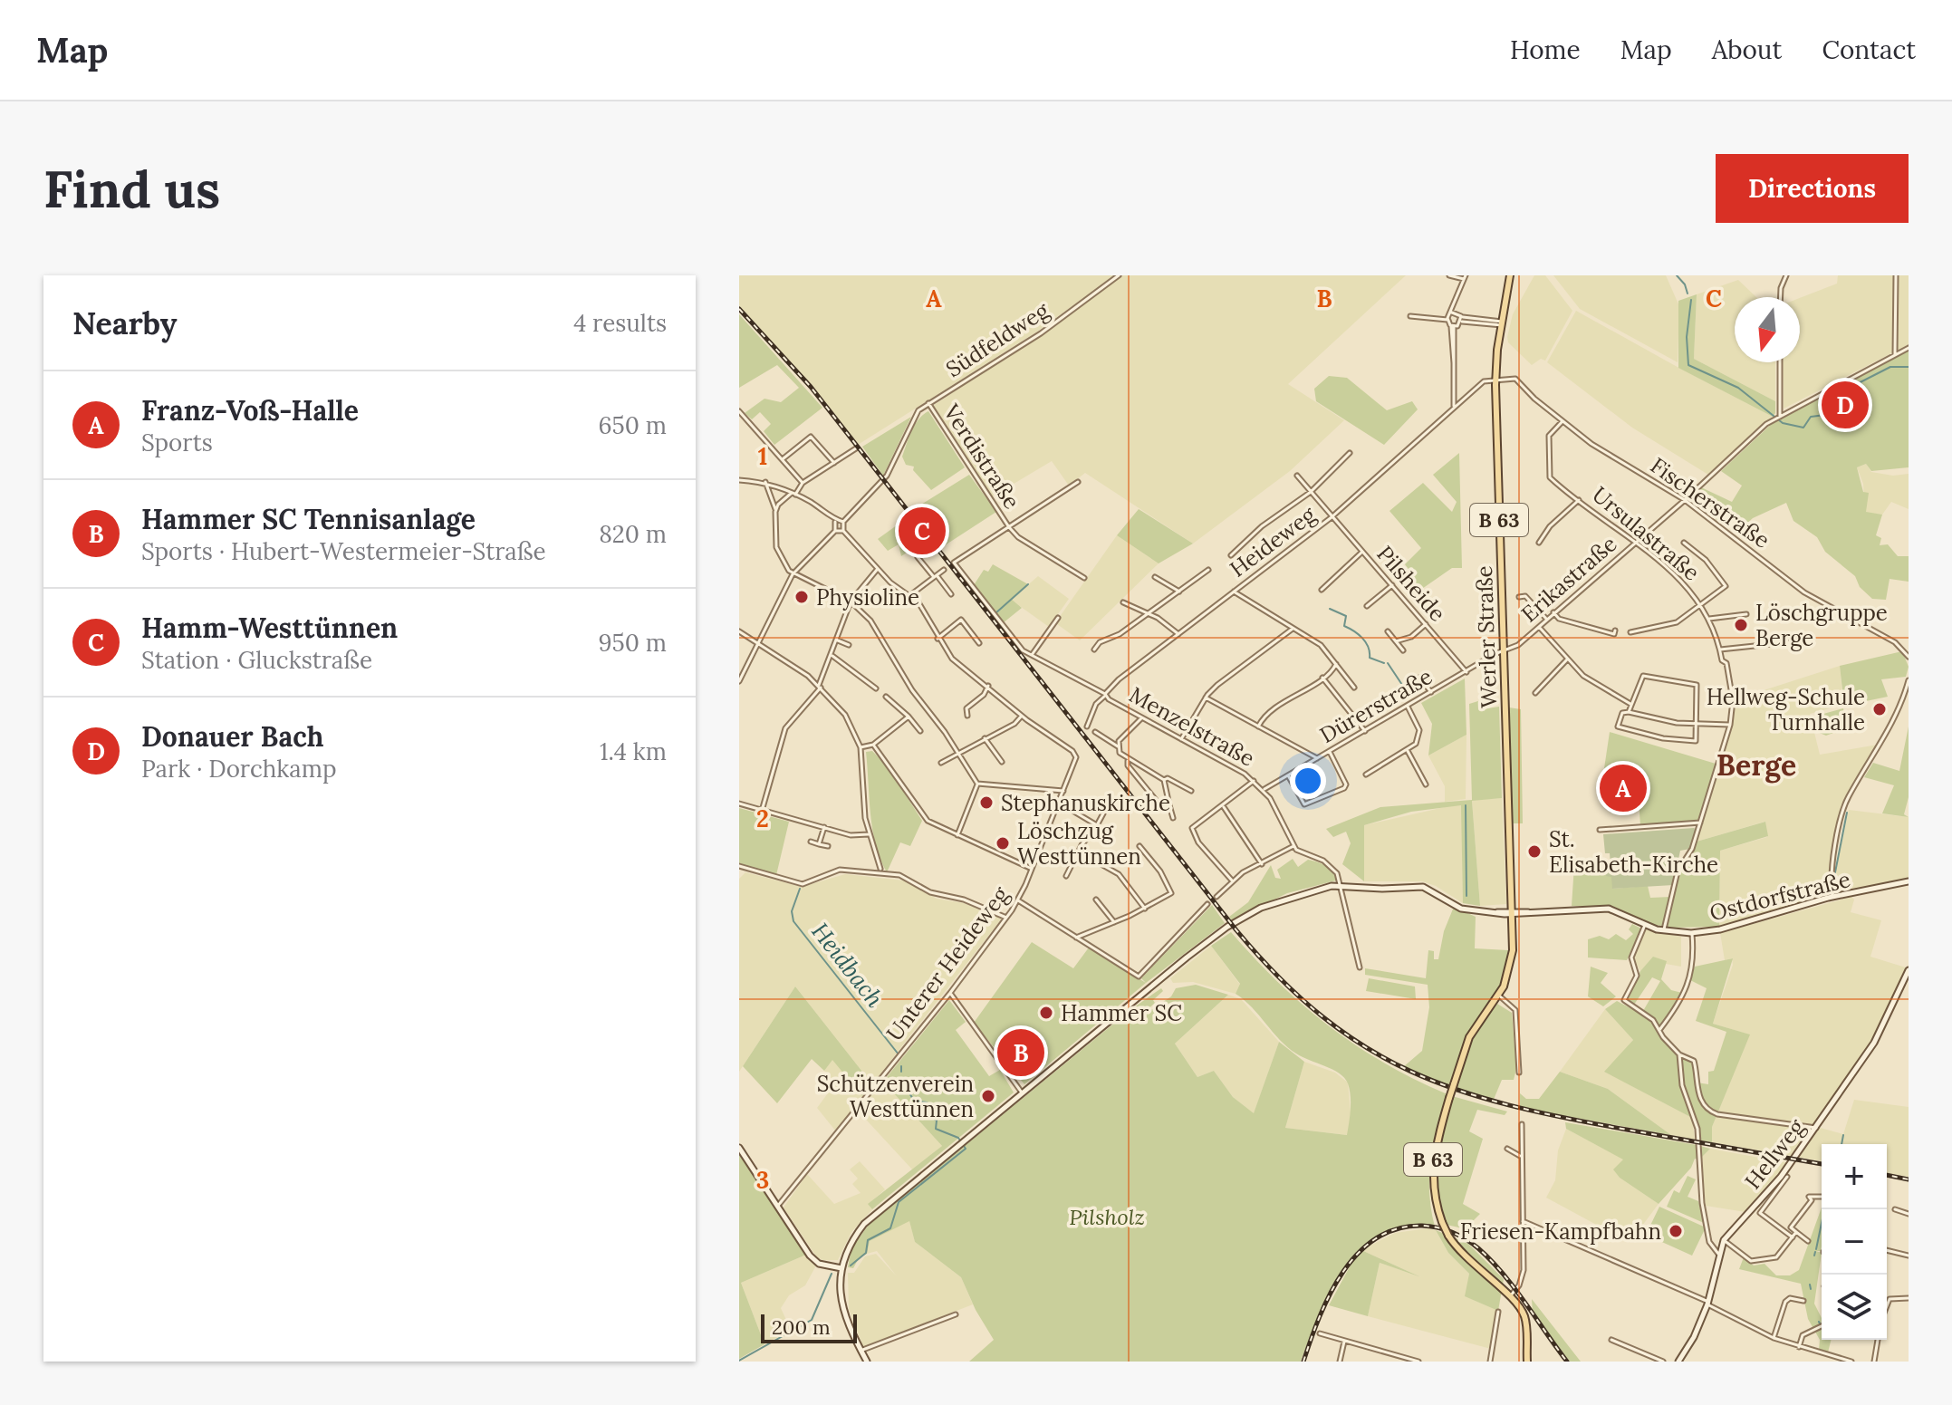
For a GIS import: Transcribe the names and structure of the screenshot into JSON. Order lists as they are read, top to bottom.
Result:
{
  "streets": {
    "main road": [
      "B 63",
      "Werler Straße",
      "Ostdorfstraße",
      "Hellweg"
    ],
    "street": [
      "Südfeldweg",
      "Verdistraße",
      "Fischerstraße",
      "Ursulastraße",
      "Heideweg",
      "Erikastraße",
      "Pilsheide",
      "Dürerstraße",
      "Menzelstraße",
      "Unterer Heideweg"
    ]
  },
  "crossings": [
    ["Südfeldweg", "Verdistraße"],
    ["Verdistraße", "Menzelstraße"],
    ["Fischerstraße", "Ursulastraße"],
    ["Fischerstraße", "Heideweg"],
    ["Fischerstraße", "Erikastraße"],
    ["Fischerstraße", "Werler Straße"],
    ["Ursulastraße", "Erikastraße"],
    ["Ursulastraße", "Ostdorfstraße"],
    ["Heideweg", "Pilsheide"],
    ["Heideweg", "Werler Straße"],
    ["Heideweg", "Menzelstraße"],
    ["Erikastraße", "Werler Straße"],
    ["Erikastraße", "Dürerstraße"],
    ["Pilsheide", "Dürerstraße"],
    ["Werler Straße", "Dürerstraße"],
    ["Werler Straße", "Ostdorfstraße"],
    ["Dürerstraße", "Menzelstraße"]
  ],
  "districts": ["Berge"],
  "water": ["Heidbach"],
  "parks": ["Pilsholz"],
  "places": [
    "Physioline",
    "Löschgruppe Berge",
    "Hellweg-Schule Turnhalle",
    "Stephanuskirche",
    "Löschzug Westtünnen",
    "St. Elisabeth-Kirche",
    "Hammer SC",
    "Schützenverein Westtünnen",
    "Friesen-Kampfbahn"
  ],
  "scale_bar": "200 m",
  "north": "bottom",
  "page": {
    "header": "Map",
    "nav": [
      "Home",
      "Map",
      "About",
      "Contact"
    ],
    "buttons": "Directions",
    "title": "Find us",
    "heading": ["Nearby", "4 results"],
    "list": [
      {
        "mark": "A",
        "name": "Franz-Voß-Halle",
        "note": "Sports",
        "value": "650 m"
      },
      {
        "mark": "B",
        "name": "Hammer SC Tennisanlage",
        "note": "Sports · Hubert-Westermeier-Straße",
        "value": "820 m"
      },
      {
        "mark": "C",
        "name": "Hamm-Westtünnen",
        "note": "Station · Gluckstraße",
        "value": "950 m"
      },
      {
        "mark": "D",
        "name": "Donauer Bach",
        "note": "Park · Dorchkamp",
        "value": "1.4 km"
      }
    ],
    "pins": [
      "D",
      "C",
      "A",
      "B"
    ],
    "map_buttons": ["+", "−"],
    "scale": "200 m"
  },
  "grid": {
    "columns": ["A", "B", "C"],
    "rows": ["1", "2", "3"]
  }
}
